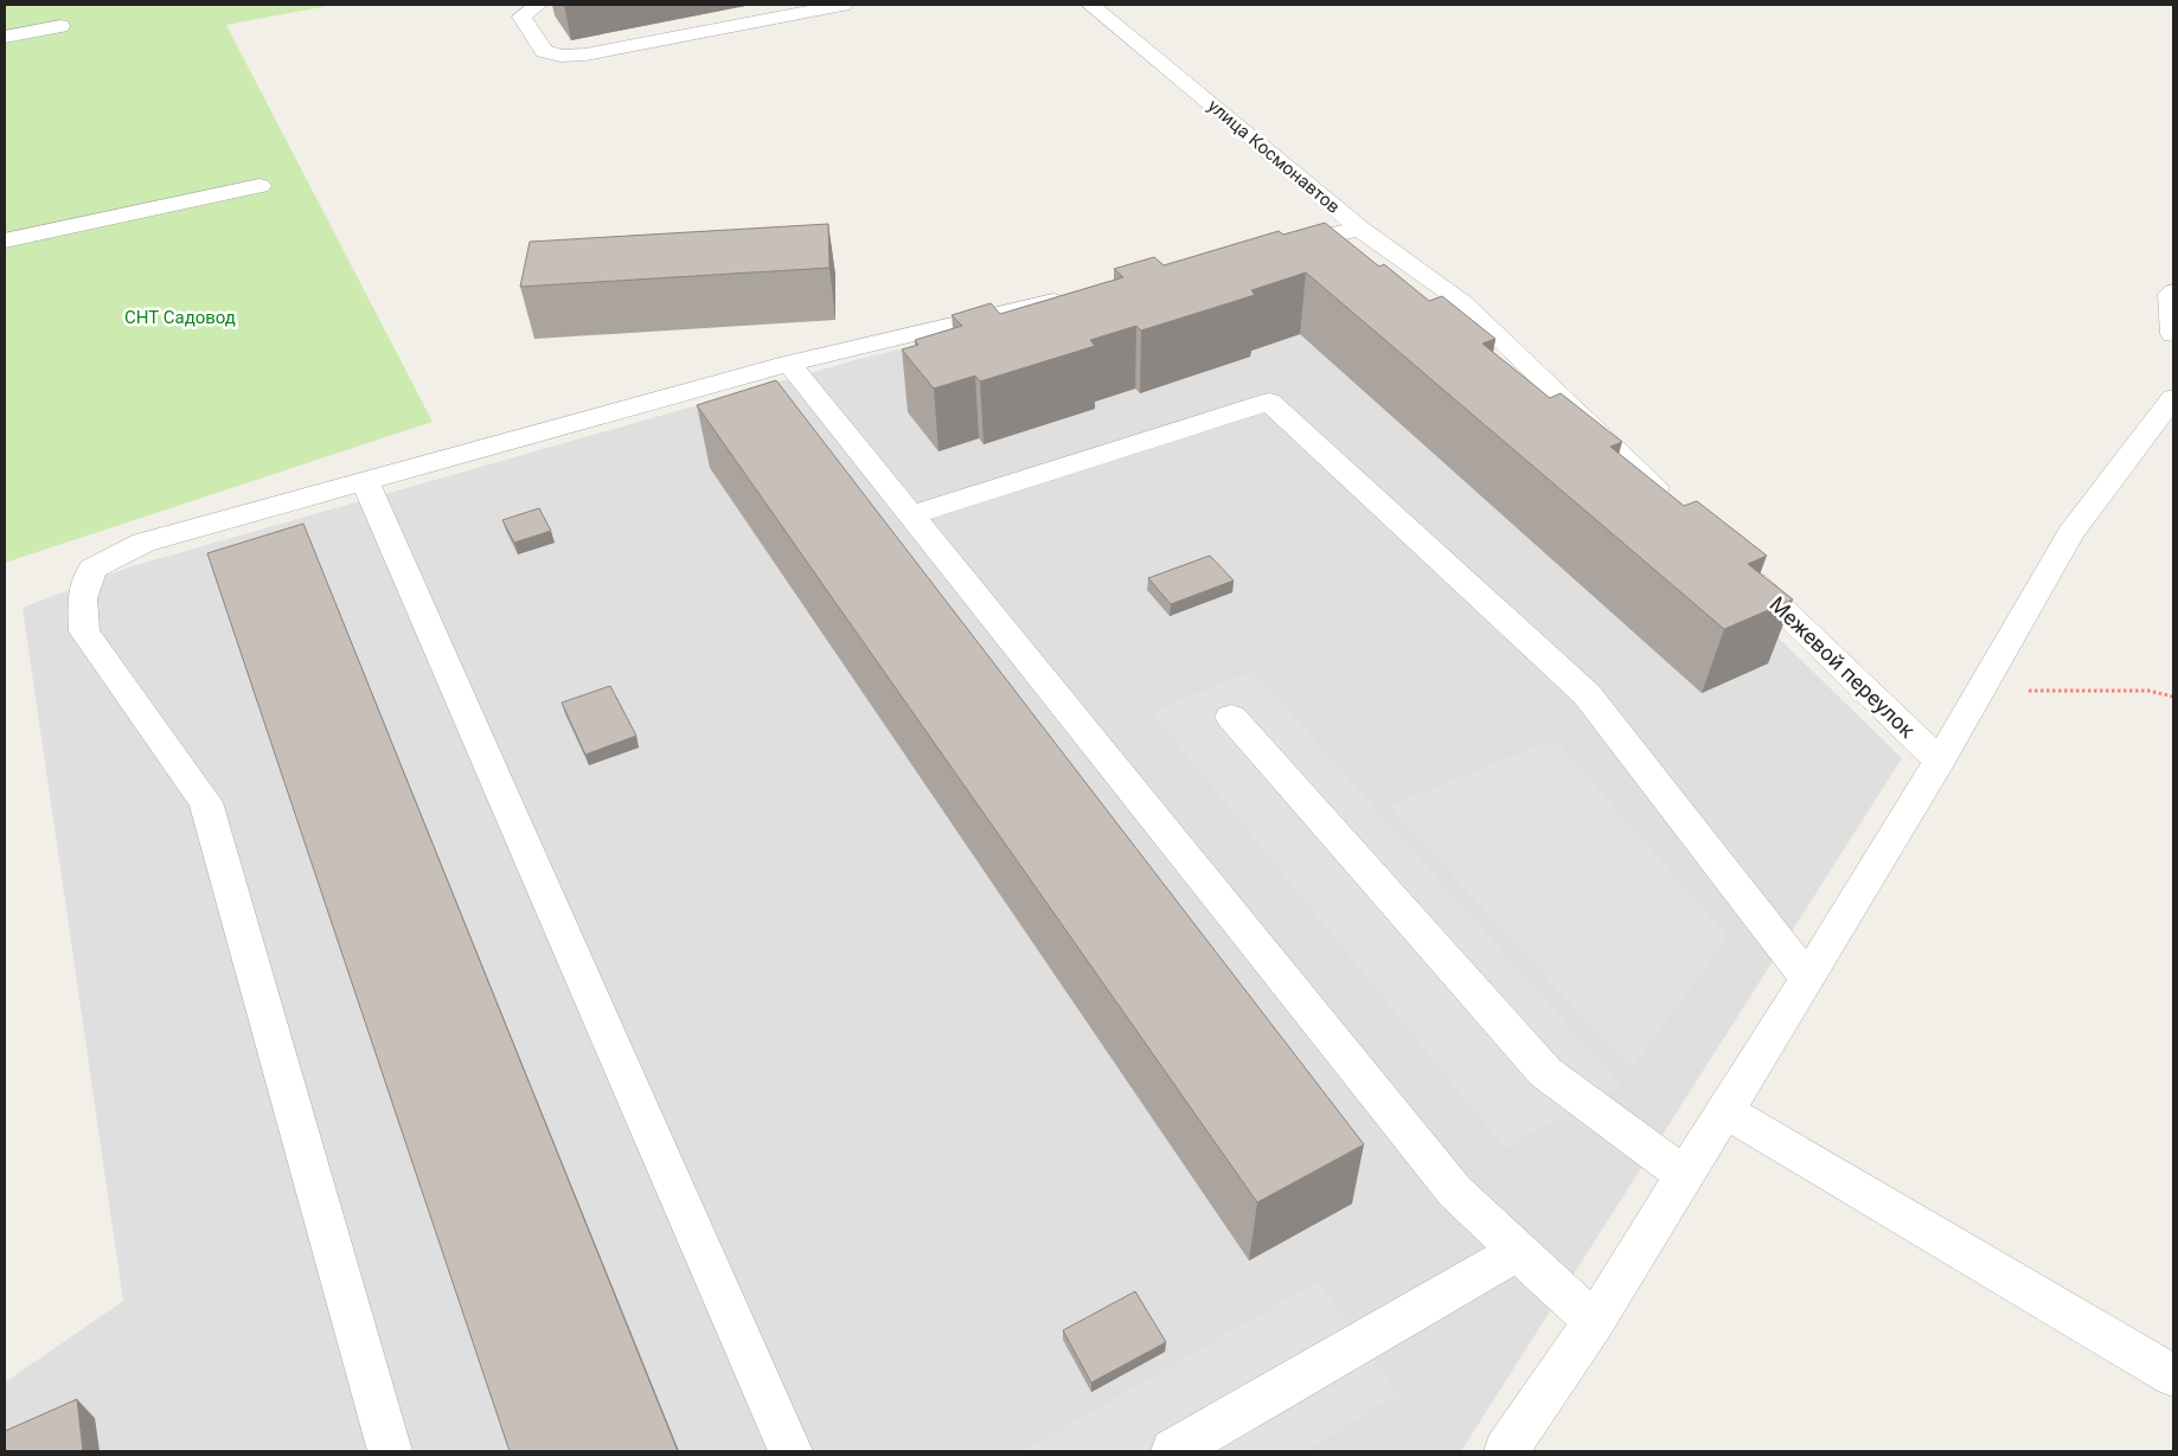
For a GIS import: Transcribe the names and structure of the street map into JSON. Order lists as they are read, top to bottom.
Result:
{
  "streets": {
    "street": ["улица Космонавтов", "Межевой переулок"]
  },
  "parks": ["СНТ Садовод"]
}
